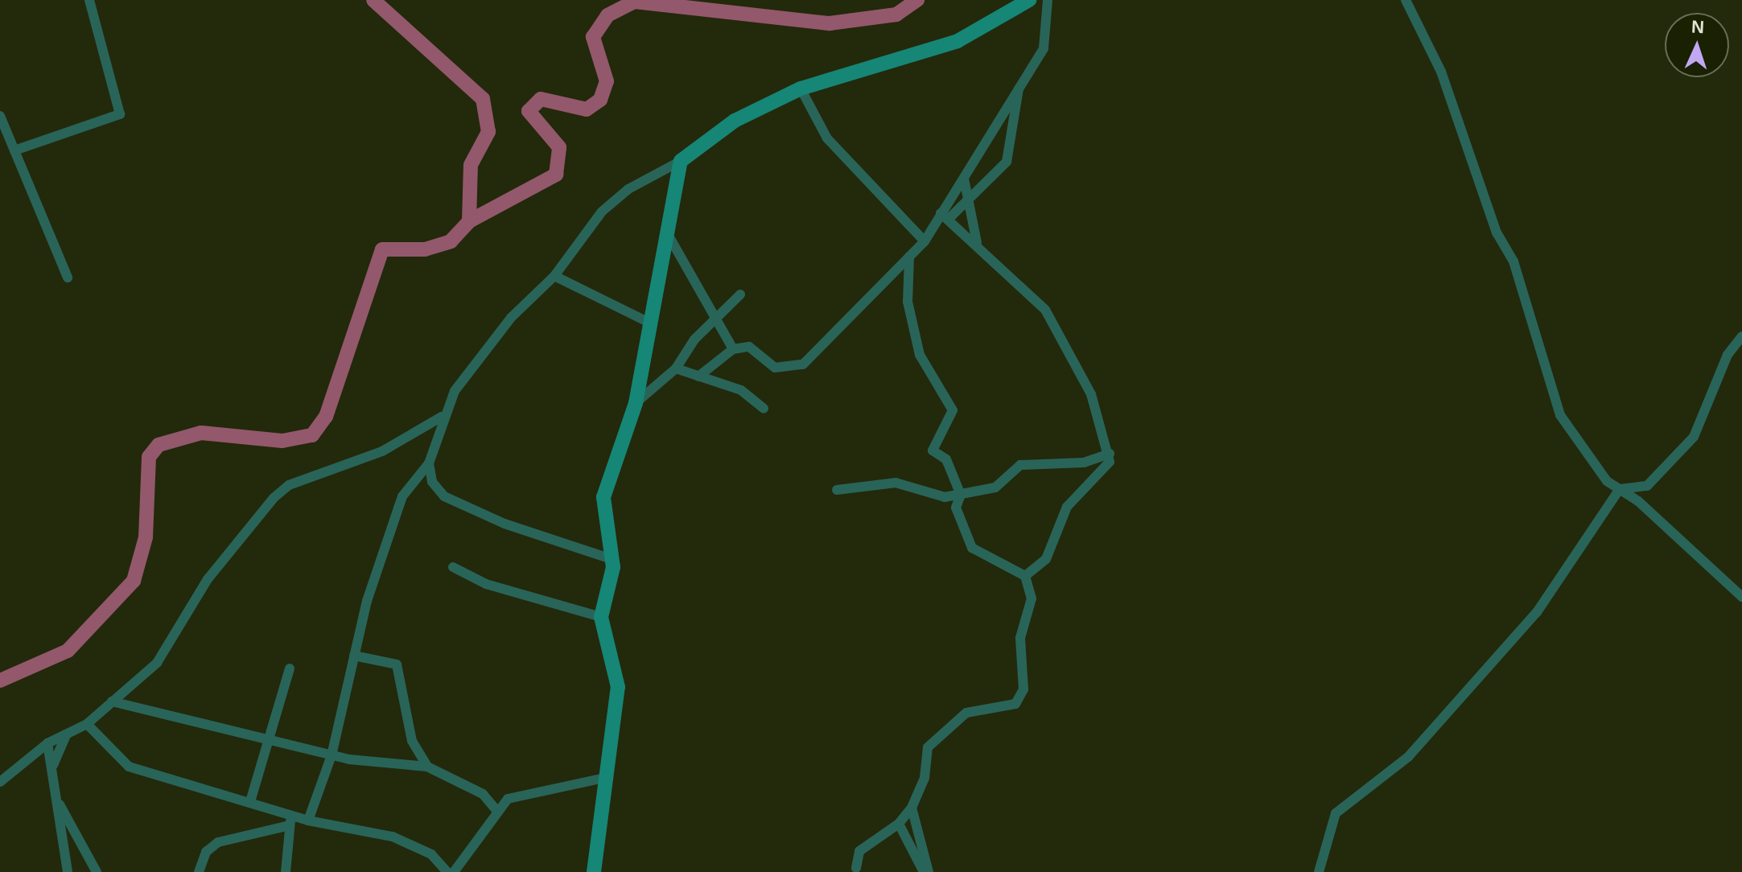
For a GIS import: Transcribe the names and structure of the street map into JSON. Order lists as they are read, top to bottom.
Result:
{
  "north": "top"
}
